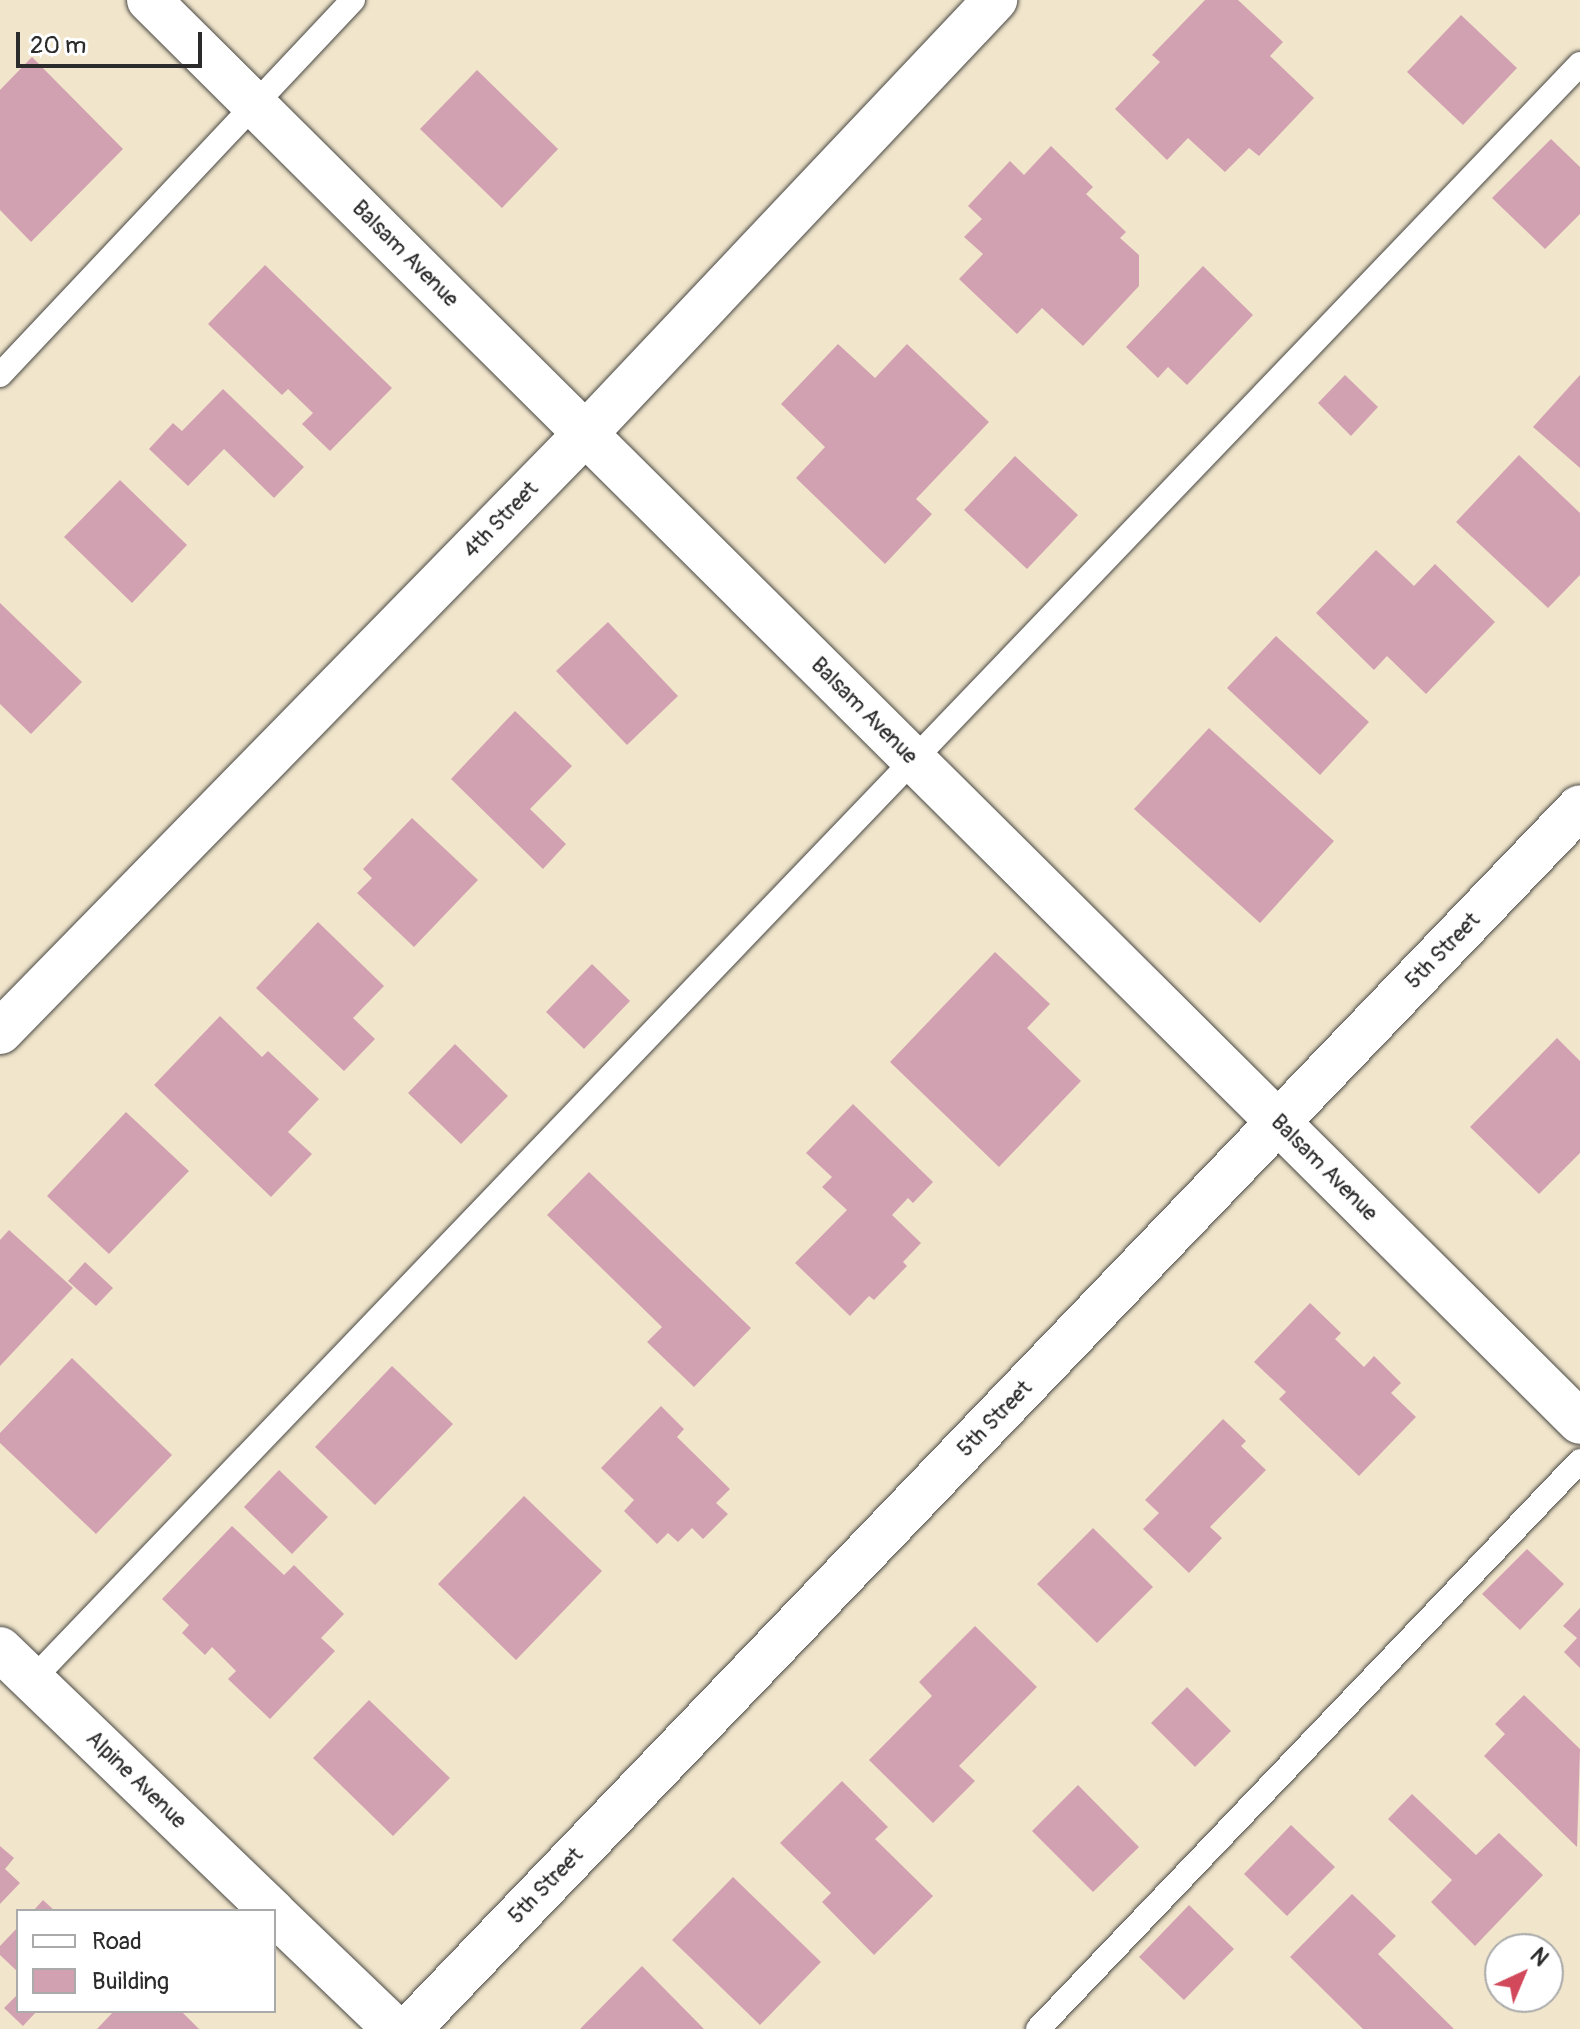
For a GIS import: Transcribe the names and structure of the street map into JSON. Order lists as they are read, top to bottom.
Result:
{
  "streets": {
    "street": [
      "Balsam Avenue",
      "4th Street",
      "5th Street",
      "Alpine Avenue"
    ]
  },
  "crossings": [
    ["Balsam Avenue", "4th Street"],
    ["Balsam Avenue", "5th Street"]
  ],
  "legend": ["Road", "Building"],
  "scale_bar": "20 m",
  "north": "top right"
}
